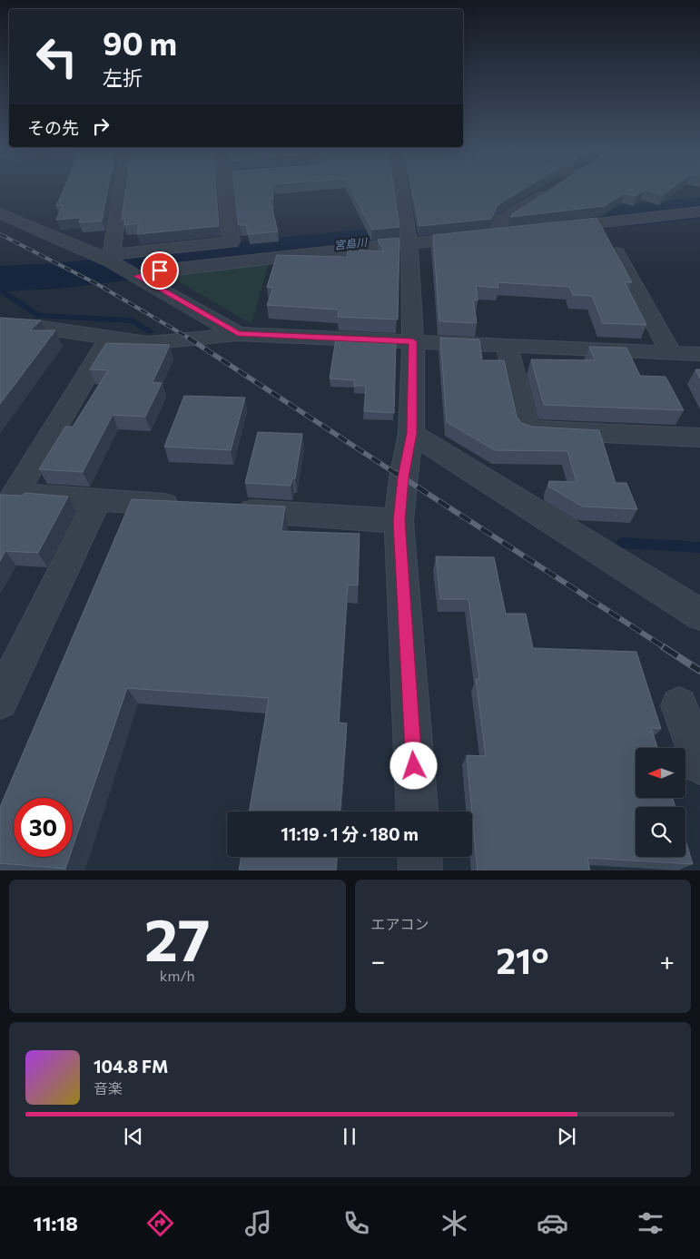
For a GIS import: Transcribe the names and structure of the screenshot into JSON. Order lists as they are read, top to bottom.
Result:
{
  "water": ["宮島川"],
  "north": "left",
  "page": {
    "turn": ["90 m", "左折"],
    "then": "その先",
    "limit": "30",
    "trip": "11:19 · 1 分 · 180 m",
    "tile": [
      ["27", "km/h"],
      "エアコン"
    ],
    "heat": ["−", "21°", "+"],
    "song": ["104.8 FM", "音楽"],
    "tabs": "11:18"
  }
}
